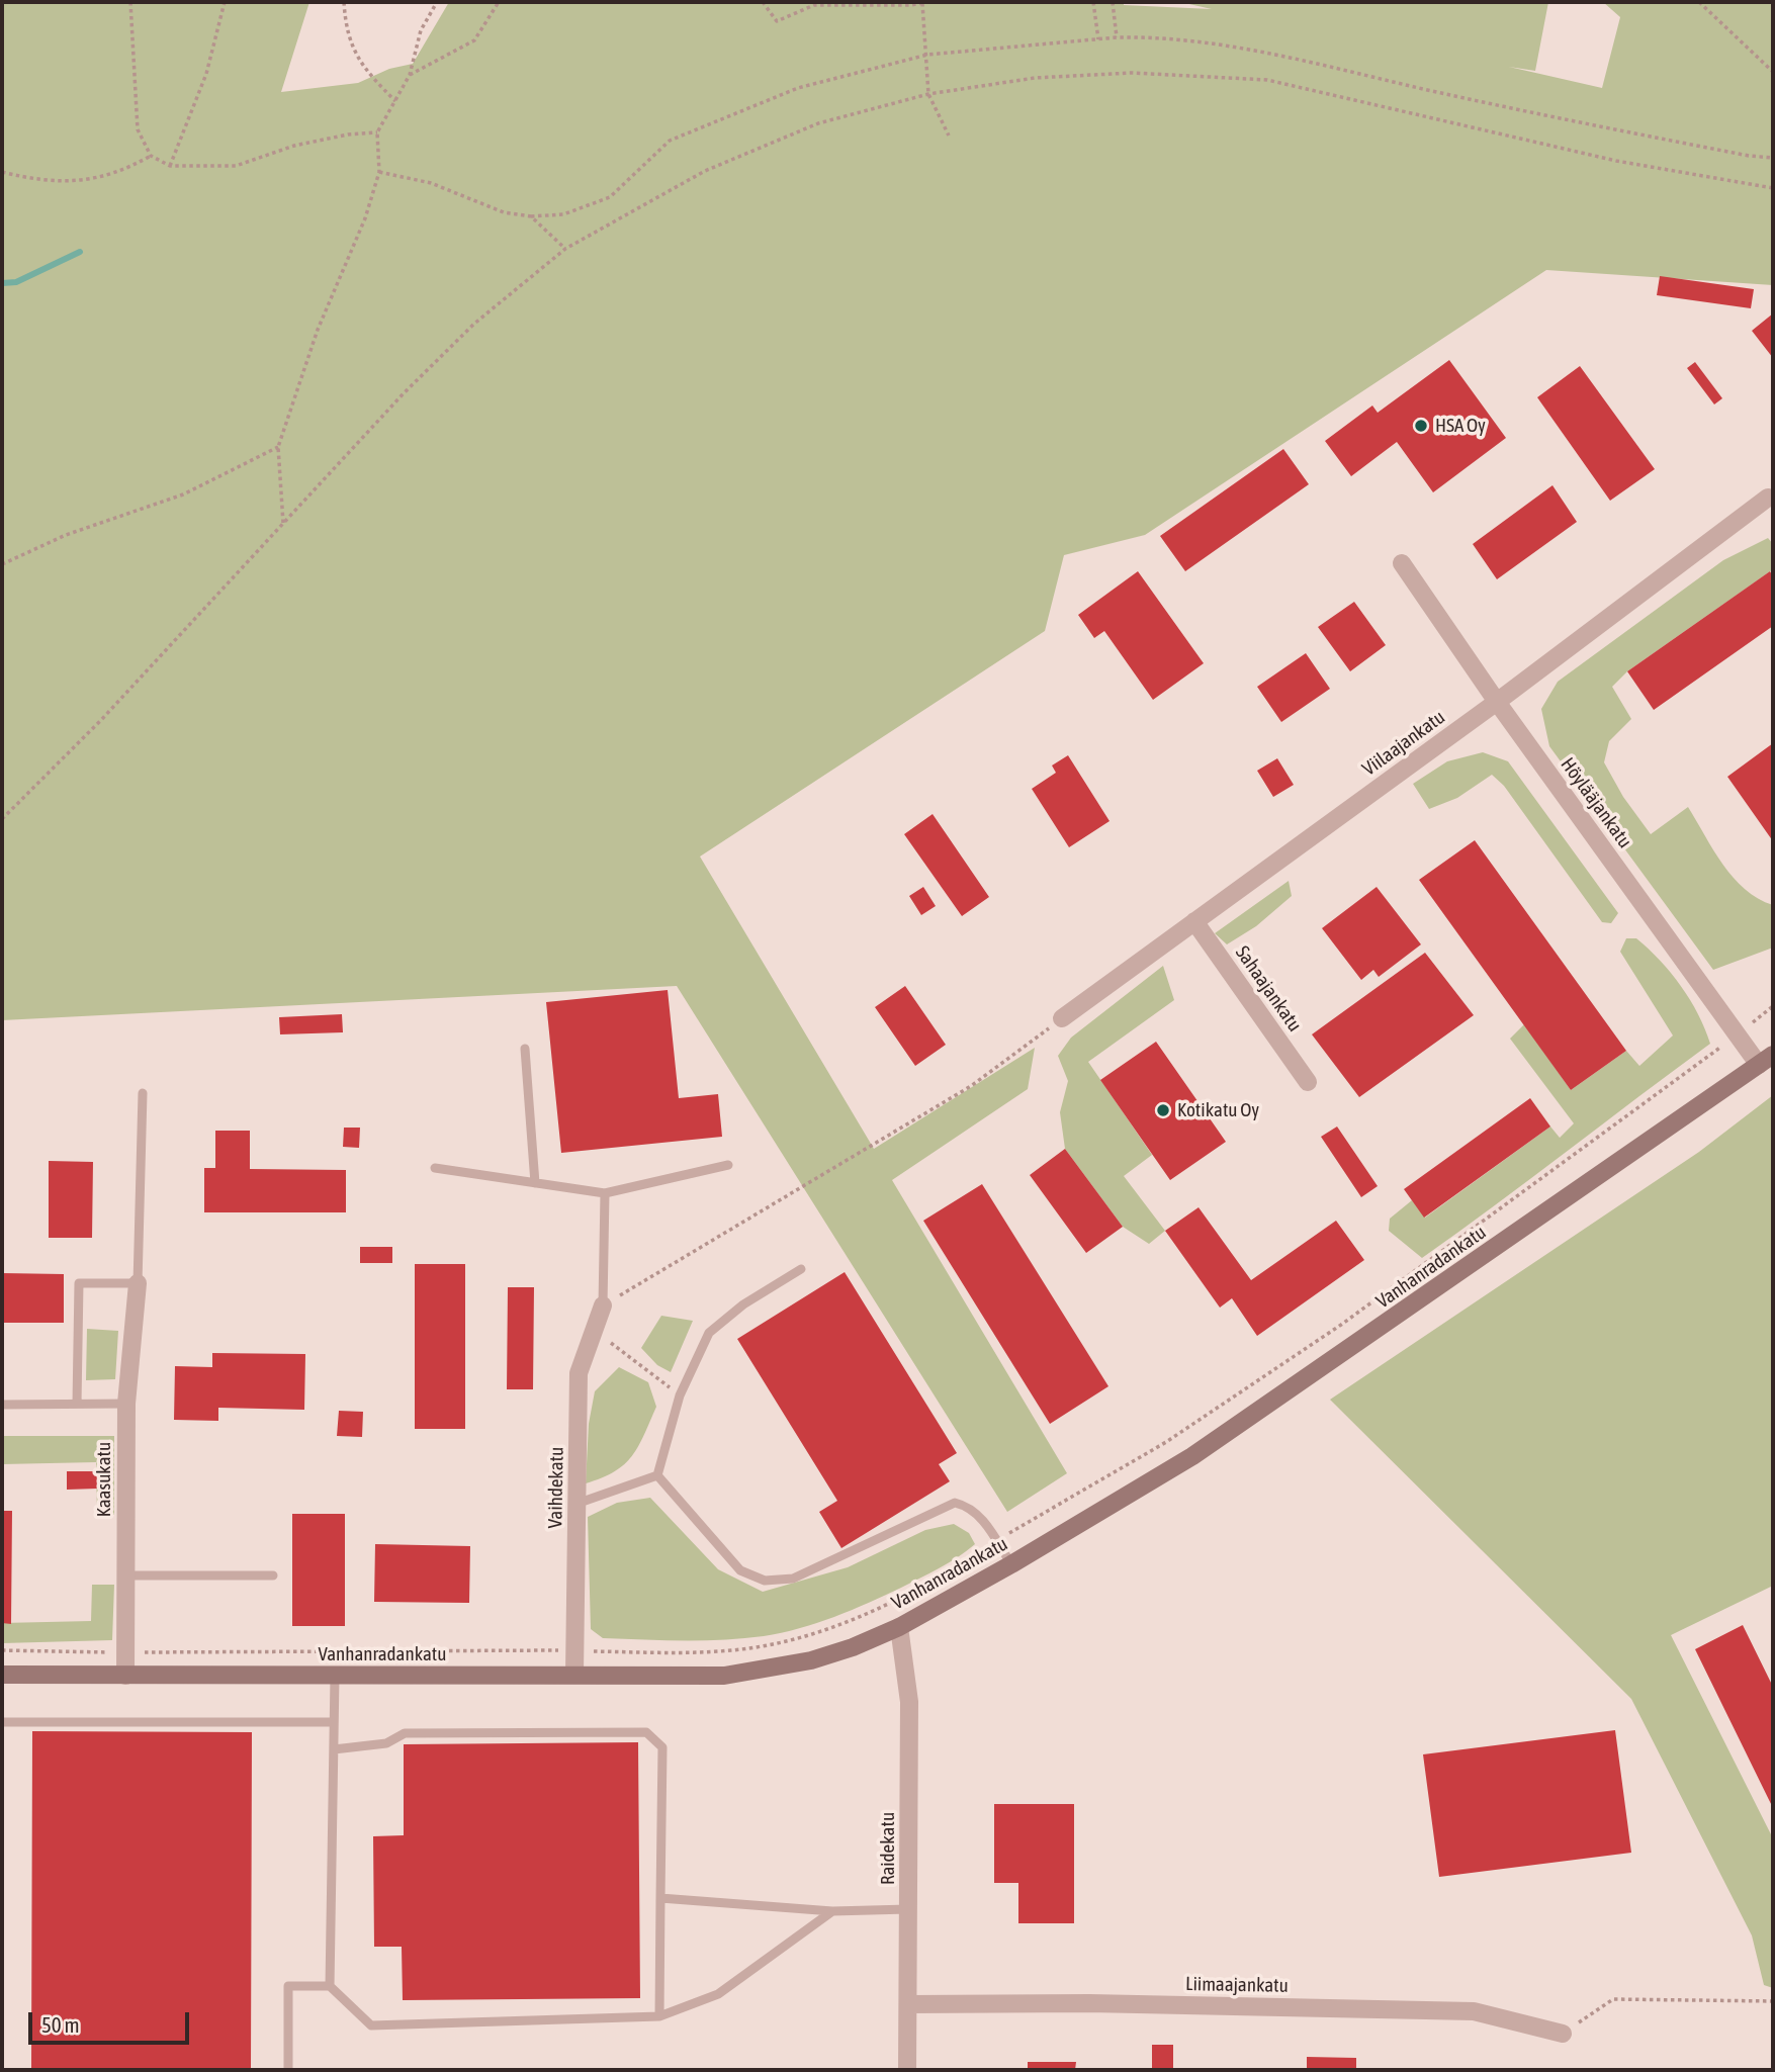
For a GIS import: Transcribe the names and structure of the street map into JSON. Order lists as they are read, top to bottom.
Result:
{
  "streets": {
    "street": [
      "Viilaajankatu",
      "Höylääjankatu",
      "Sahaajankatu",
      "Vanhanradankatu",
      "Kaasukatu",
      "Vaihdekatu",
      "Raidekatu",
      "Liimaajankatu"
    ]
  },
  "crossings": [
    ["Viilaajankatu", "Höylääjankatu"],
    ["Viilaajankatu", "Sahaajankatu"],
    ["Höylääjankatu", "Vanhanradankatu"],
    ["Vanhanradankatu", "Kaasukatu"],
    ["Vanhanradankatu", "Vaihdekatu"],
    ["Vanhanradankatu", "Raidekatu"],
    ["Raidekatu", "Liimaajankatu"]
  ],
  "places": ["HSA Oy", "Kotikatu Oy"],
  "scale_bar": "50 m"
}
